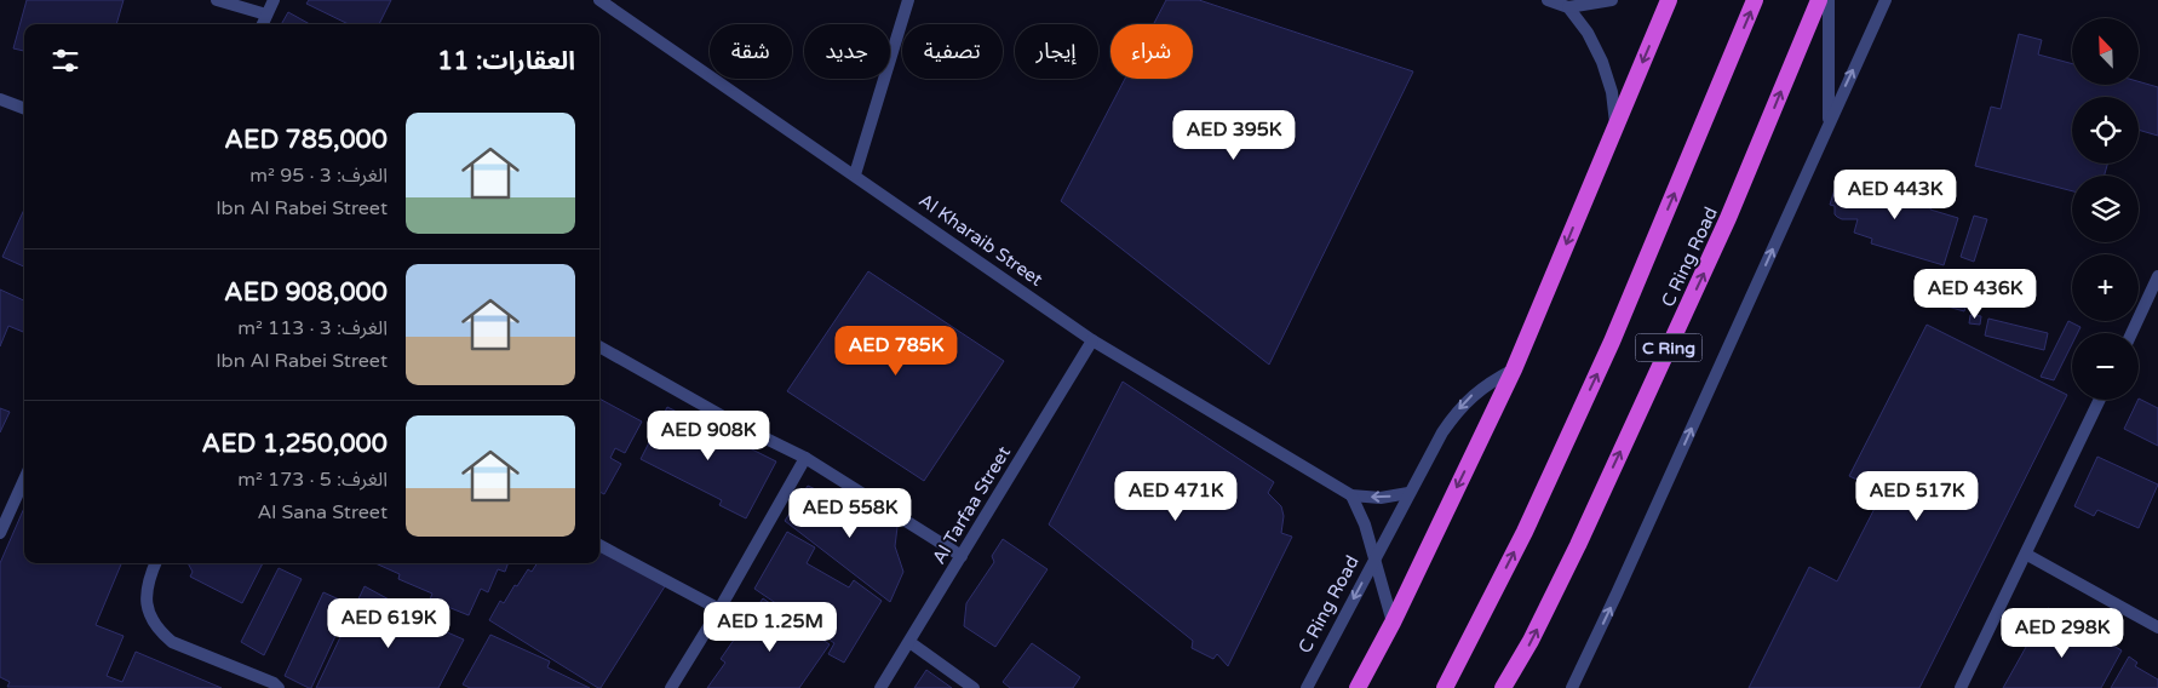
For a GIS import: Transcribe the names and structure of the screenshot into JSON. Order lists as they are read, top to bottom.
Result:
{
  "streets": {
    "highway": ["C Ring Road", "C Ring"],
    "street": ["Al Kharaib Street", "Al Tarfaa Street"]
  },
  "crossings": [
    ["Al Kharaib Street", "C Ring Road"],
    ["Al Kharaib Street", "Al Tarfaa Street"]
  ],
  "north": "top left",
  "page": {
    "map_buttons": ["+", "−"],
    "chip": [
      "شراء",
      "إيجار",
      "تصفية",
      "جديد",
      "شقة"
    ],
    "heading": "العقارات: 11",
    "list": [
      {
        "name": "AED 785,000",
        "note": "الغرف: 3 · 95 m² · Ibn Al Rabei Street"
      },
      {
        "name": "AED 908,000",
        "note": "الغرف: 3 · 113 m² · Ibn Al Rabei Street"
      },
      {
        "name": "AED 1,250,000",
        "note": "الغرف: 5 · 173 m² · Al Sana Street"
      }
    ],
    "price": [
      "AED 395K",
      "AED 443K",
      "AED 436K",
      "AED 785K",
      "AED 908K",
      "AED 471K",
      "AED 517K",
      "AED 558K",
      "AED 619K",
      "AED 1.25M",
      "AED 298K"
    ]
  }
}
